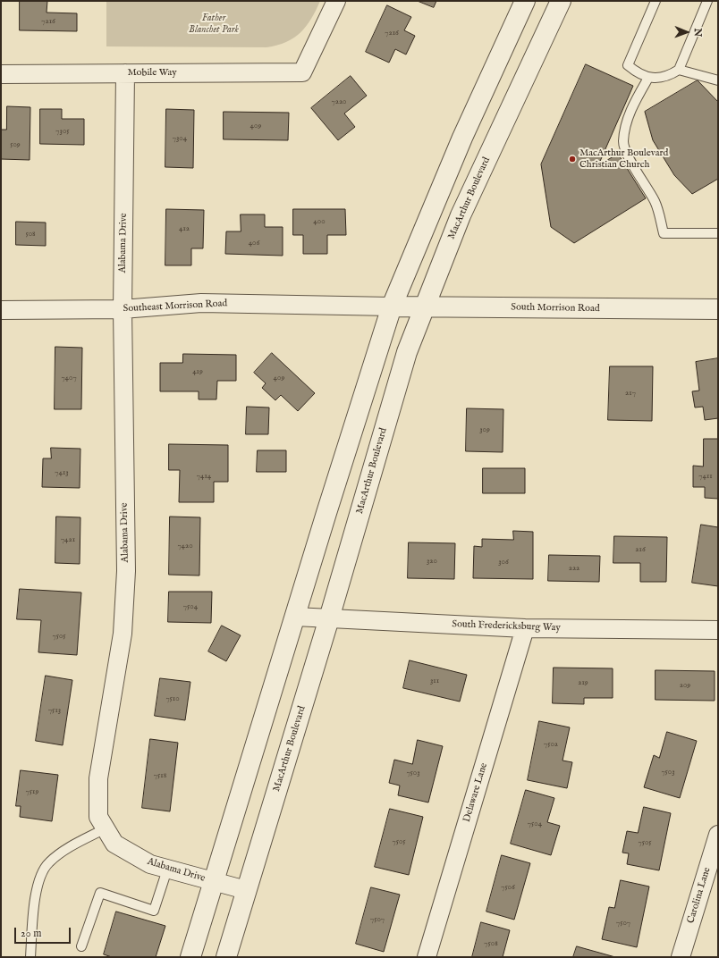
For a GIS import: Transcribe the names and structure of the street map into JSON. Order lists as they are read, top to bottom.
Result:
{
  "streets": {
    "street": [
      "Mobile Way",
      "MacArthur Boulevard",
      "Alabama Drive",
      "Southeast Morrison Road",
      "South Morrison Road",
      "South Fredericksburg Way",
      "Delaware Lane",
      "Carolina Lane"
    ]
  },
  "crossings": [
    ["Mobile Way", "Alabama Drive"],
    ["MacArthur Boulevard", "Alabama Drive"],
    ["MacArthur Boulevard", "South Morrison Road"],
    ["MacArthur Boulevard", "South Fredericksburg Way"],
    ["Alabama Drive", "Southeast Morrison Road"],
    ["Southeast Morrison Road", "South Morrison Road"],
    ["South Fredericksburg Way", "Delaware Lane"]
  ],
  "parks": ["Father Blanchet Park"],
  "places": ["MacArthur Boulevard Christian Church"],
  "house_numbers": [
    "7216",
    "7216",
    "7220",
    "409",
    "7305",
    "7304",
    "509",
    "400",
    "412",
    "508",
    "406",
    "419",
    "7407",
    "409",
    "217",
    "309",
    "7413",
    "7414",
    "7411",
    "7421",
    "7420",
    "216",
    "320",
    "306",
    "222",
    "7504",
    "7505",
    "311",
    "219",
    "209",
    "7510",
    "7513",
    "7502",
    "7503",
    "7503",
    "7518",
    "7519",
    "7504",
    "7505",
    "7505",
    "7506",
    "7507",
    "7507",
    "7508"
  ],
  "scale_bar": "20 m",
  "north": "right"
}
